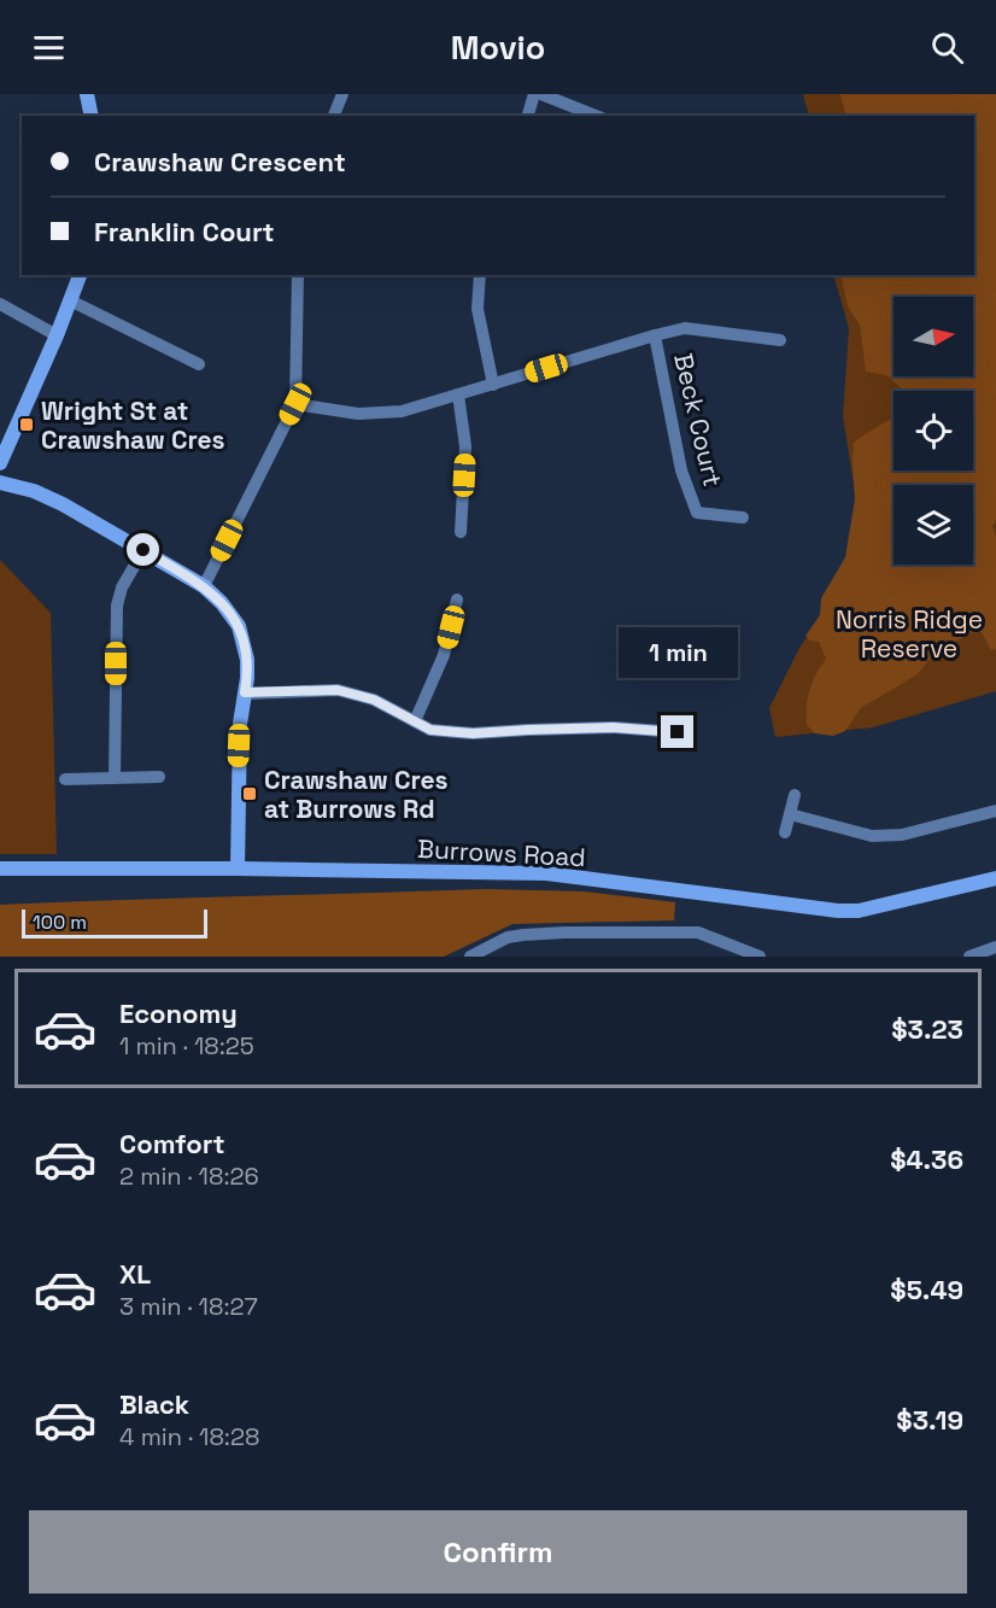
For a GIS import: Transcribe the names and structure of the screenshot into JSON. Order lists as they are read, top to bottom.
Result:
{
  "streets": {
    "main road": ["Burrows Road"],
    "street": ["Beck Court"]
  },
  "parks": ["Norris Ridge Reserve"],
  "places": {
    "transit": ["Wright St at Crawshaw Cres", "Crawshaw Cres at Burrows Rd"]
  },
  "scale_bar": "100 m",
  "north": "right",
  "page": {
    "header": "Movio",
    "banner": ["Crawshaw Crescent", "Franklin Court"],
    "bubble": "1 min",
    "scale": "100 m",
    "list": [
      {
        "name": "Economy",
        "note": "1 min · 18:25",
        "value": "$3.23"
      },
      {
        "name": "Comfort",
        "note": "2 min · 18:26",
        "value": "$4.36"
      },
      {
        "name": "XL",
        "note": "3 min · 18:27",
        "value": "$5.49"
      },
      {
        "name": "Black",
        "note": "4 min · 18:28",
        "value": "$3.19"
      }
    ],
    "buttons": "Confirm"
  }
}
